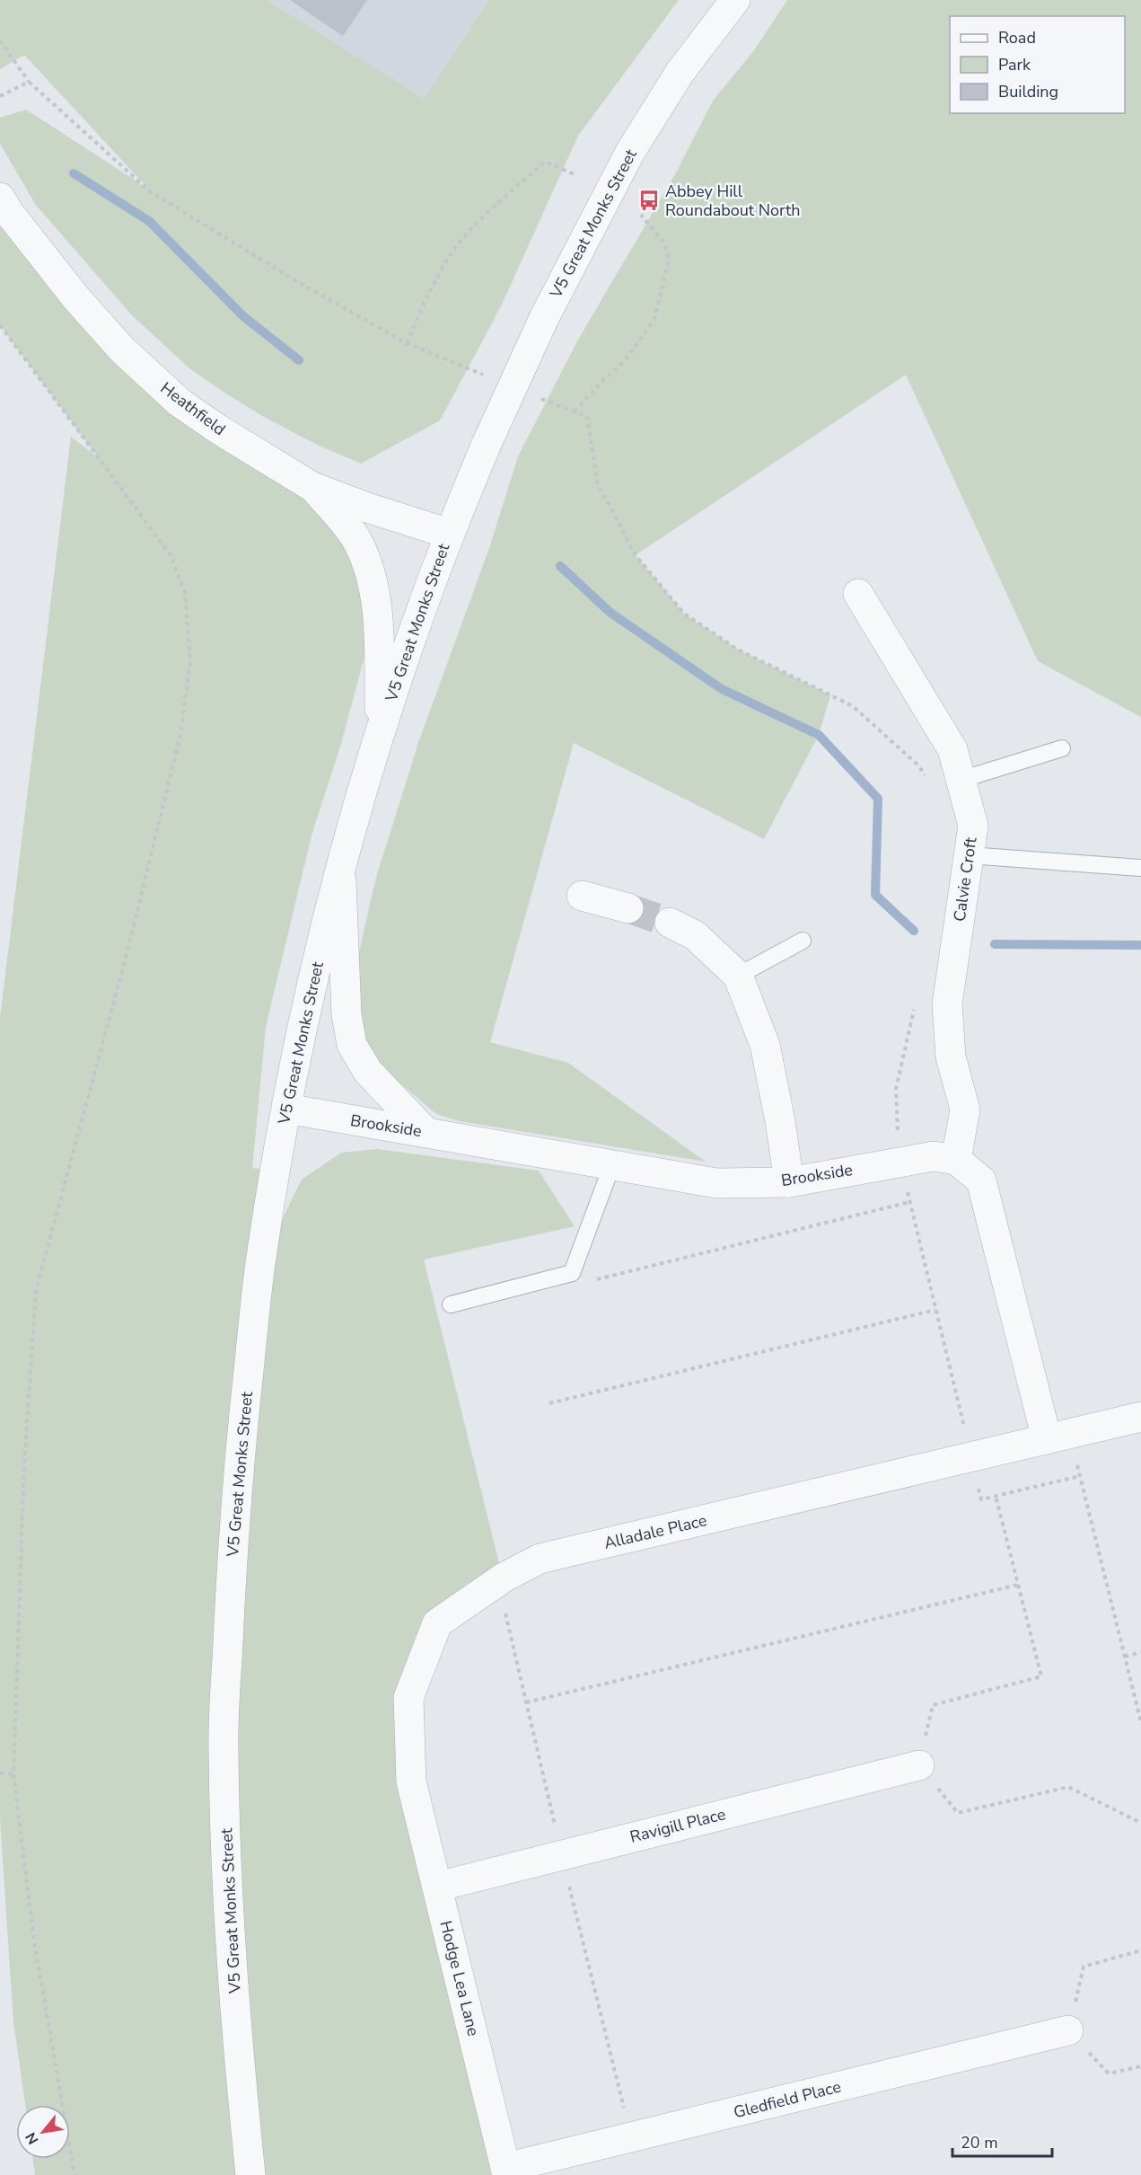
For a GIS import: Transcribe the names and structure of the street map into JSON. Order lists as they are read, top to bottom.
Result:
{
  "streets": {
    "street": [
      "V5 Great Monks Street",
      "Heathfield",
      "Calvie Croft",
      "Brookside",
      "Alladale Place",
      "Ravigill Place",
      "Hodge Lea Lane",
      "Gledfield Place"
    ]
  },
  "crossings": [
    ["V5 Great Monks Street", "Heathfield"],
    ["V5 Great Monks Street", "Brookside"],
    ["Calvie Croft", "Brookside"],
    ["Alladale Place", "Hodge Lea Lane"],
    ["Ravigill Place", "Hodge Lea Lane"],
    ["Hodge Lea Lane", "Gledfield Place"]
  ],
  "places": {
    "bus stop": ["Abbey Hill Roundabout North"]
  },
  "legend": ["Road", "Park", "Building"],
  "scale_bar": "20 m",
  "north": "bottom left"
}
